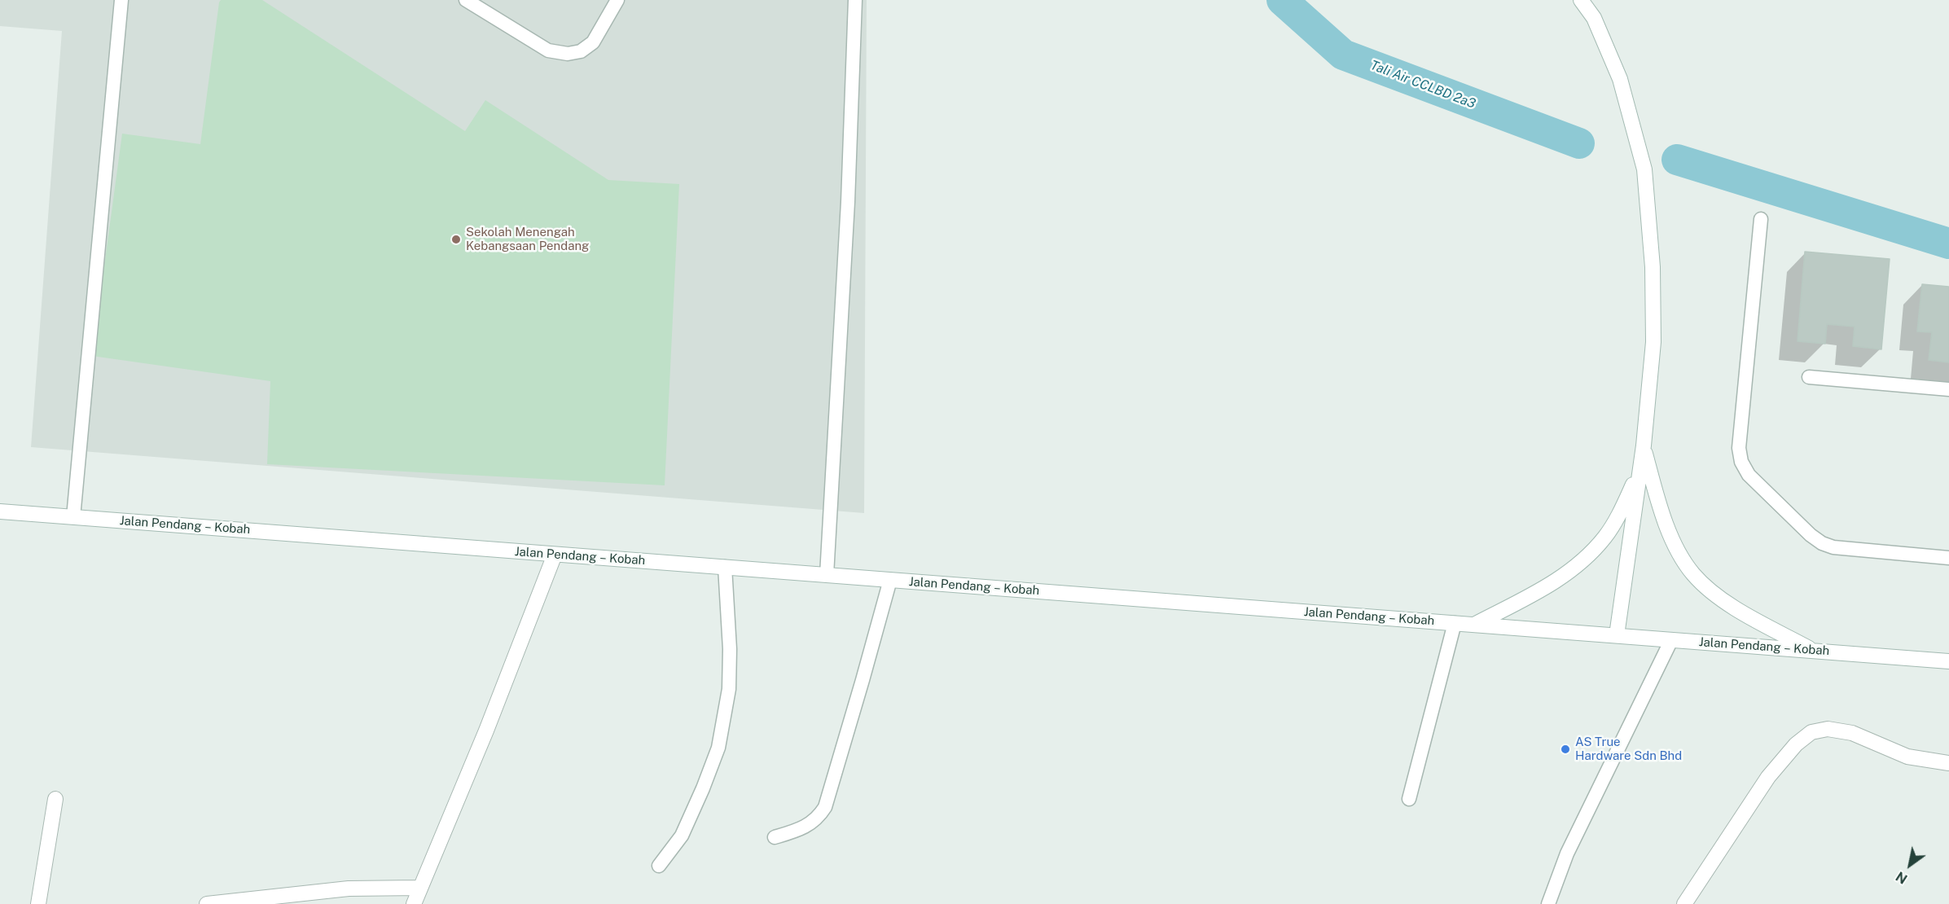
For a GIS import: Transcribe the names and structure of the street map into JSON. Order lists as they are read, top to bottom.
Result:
{
  "streets": {
    "main road": ["Jalan Pendang – Kobah"]
  },
  "water": ["Tali Air CCLBD 2a3"],
  "places": ["Sekolah Menengah Kebangsaan Pendang", "AS True Hardware Sdn Bhd"],
  "north": "bottom left"
}
